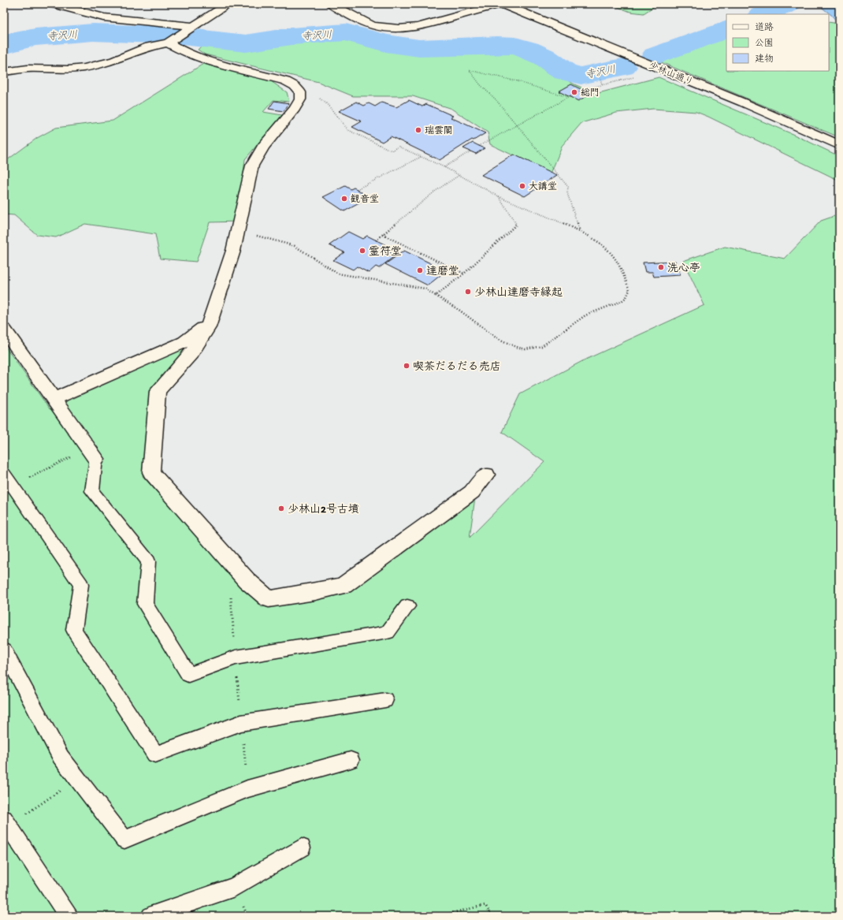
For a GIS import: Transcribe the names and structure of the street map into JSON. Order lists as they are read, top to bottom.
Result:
{
  "streets": {
    "street": ["少林山通り"]
  },
  "water": ["寺沢川"],
  "places": [
    "総門",
    "瑞雲閣",
    "大講堂",
    "観音堂",
    "霊符堂",
    "洗心亭",
    "達磨堂",
    "少林山達磨寺縁起",
    "喫茶だるだる売店",
    "少林山2号古墳"
  ],
  "legend": ["道路", "公園", "建物"]
}
